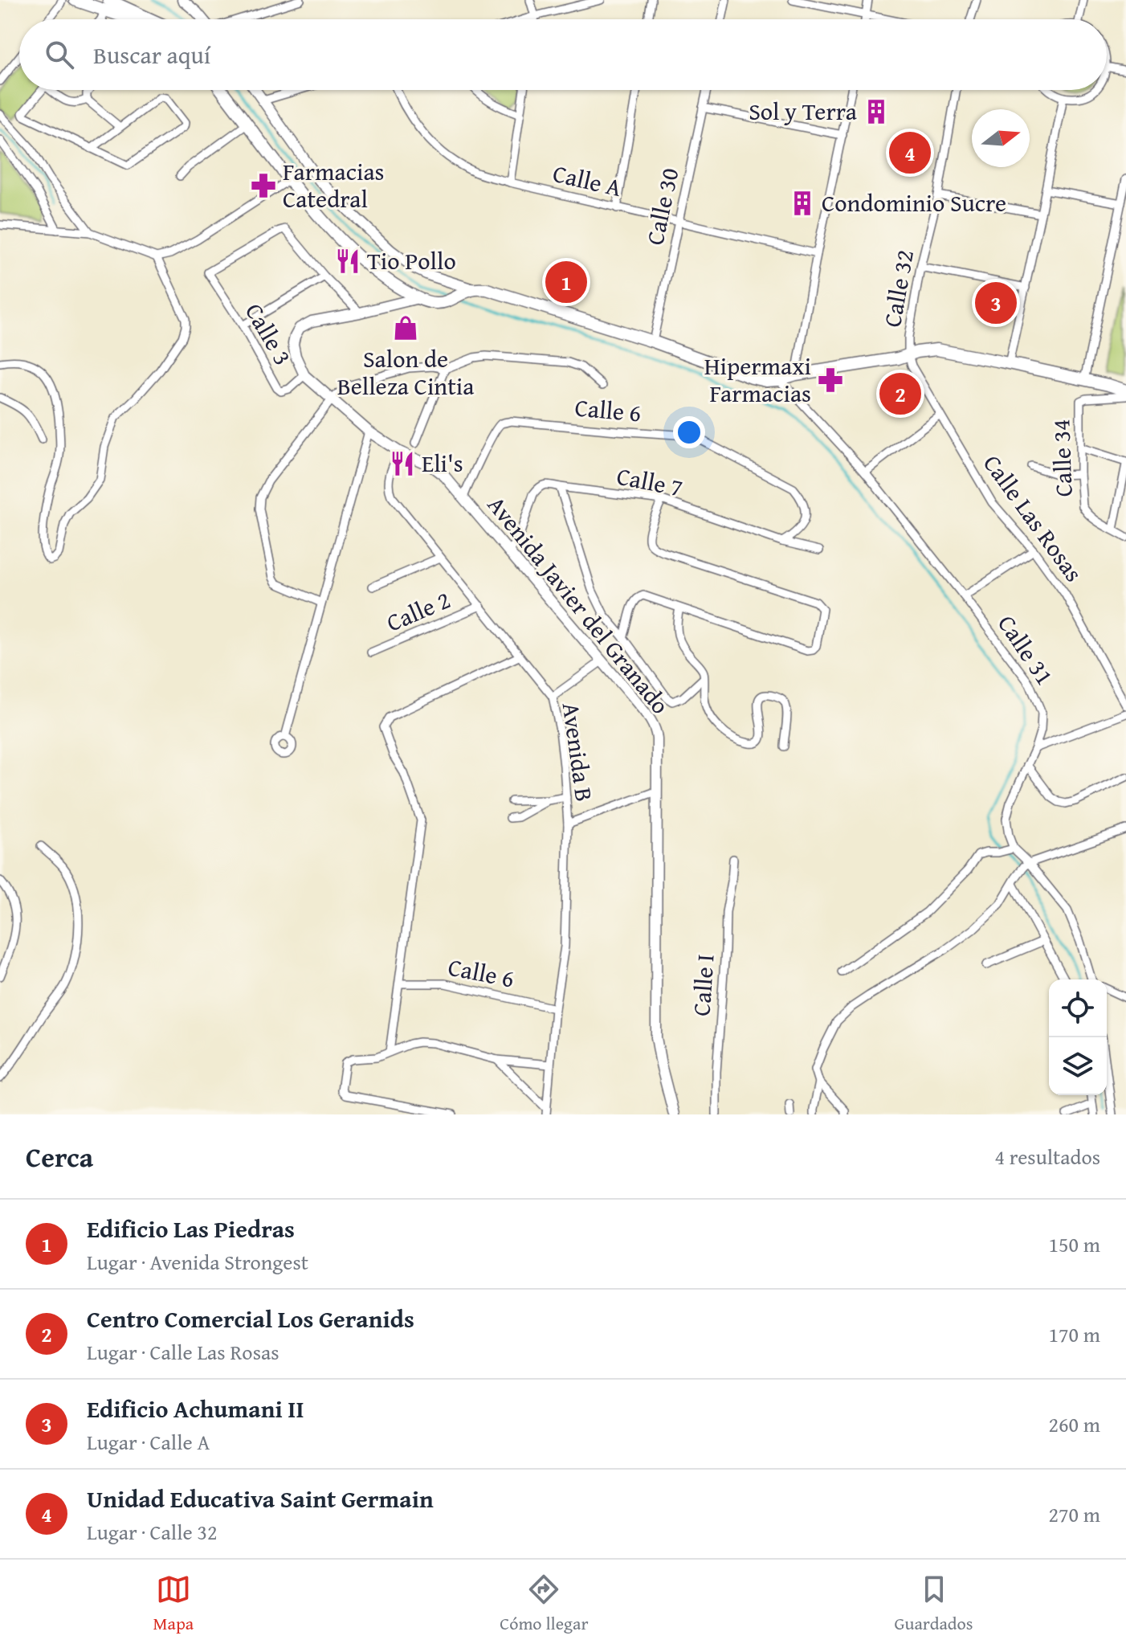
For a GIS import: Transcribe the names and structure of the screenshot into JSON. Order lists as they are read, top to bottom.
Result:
{
  "streets": {
    "street": [
      "Calle A",
      "Calle 30",
      "Calle 32",
      "Calle 3",
      "Calle 6",
      "Calle 34",
      "Calle 7",
      "Calle Las Rosas",
      "Avenida Javier del Granado",
      "Calle 2",
      "Calle 31",
      "Avenida B",
      "Calle I"
    ]
  },
  "crossings": [
    ["Calle A", "Calle 30"],
    ["Calle 32", "Calle Las Rosas"],
    ["Calle 3", "Avenida Javier del Granado"],
    ["Calle 6", "Calle 7"],
    ["Calle 6", "Avenida Javier del Granado"],
    ["Calle 6", "Avenida B"],
    ["Calle 7", "Avenida Javier del Granado"],
    ["Avenida Javier del Granado", "Avenida B"],
    ["Calle 2", "Avenida B"]
  ],
  "places": {
    "building": ["Sol y Terra", "Condominio Sucre"],
    "pharmacy": ["Farmacias Catedral", "Hipermaxi Farmacias"],
    "restaurant": ["Tio Pollo", "Eli's"],
    "shop": ["Salon de Belleza Cintia"]
  },
  "north": "right",
  "page": {
    "search": "Buscar aquí",
    "pins": [
      "4",
      "1",
      "3",
      "2"
    ],
    "heading": ["Cerca", "4 resultados"],
    "list": [
      {
        "mark": "1",
        "name": "Edificio Las Piedras",
        "note": "Lugar · Avenida Strongest",
        "value": "150 m"
      },
      {
        "mark": "2",
        "name": "Centro Comercial Los Geranids",
        "note": "Lugar · Calle Las Rosas",
        "value": "170 m"
      },
      {
        "mark": "3",
        "name": "Edificio Achumani II",
        "note": "Lugar · Calle A",
        "value": "260 m"
      },
      {
        "mark": "4",
        "name": "Unidad Educativa Saint Germain",
        "note": "Lugar · Calle 32",
        "value": "270 m"
      }
    ],
    "nav": ["Mapa", "Cómo llegar", "Guardados"]
  }
}
